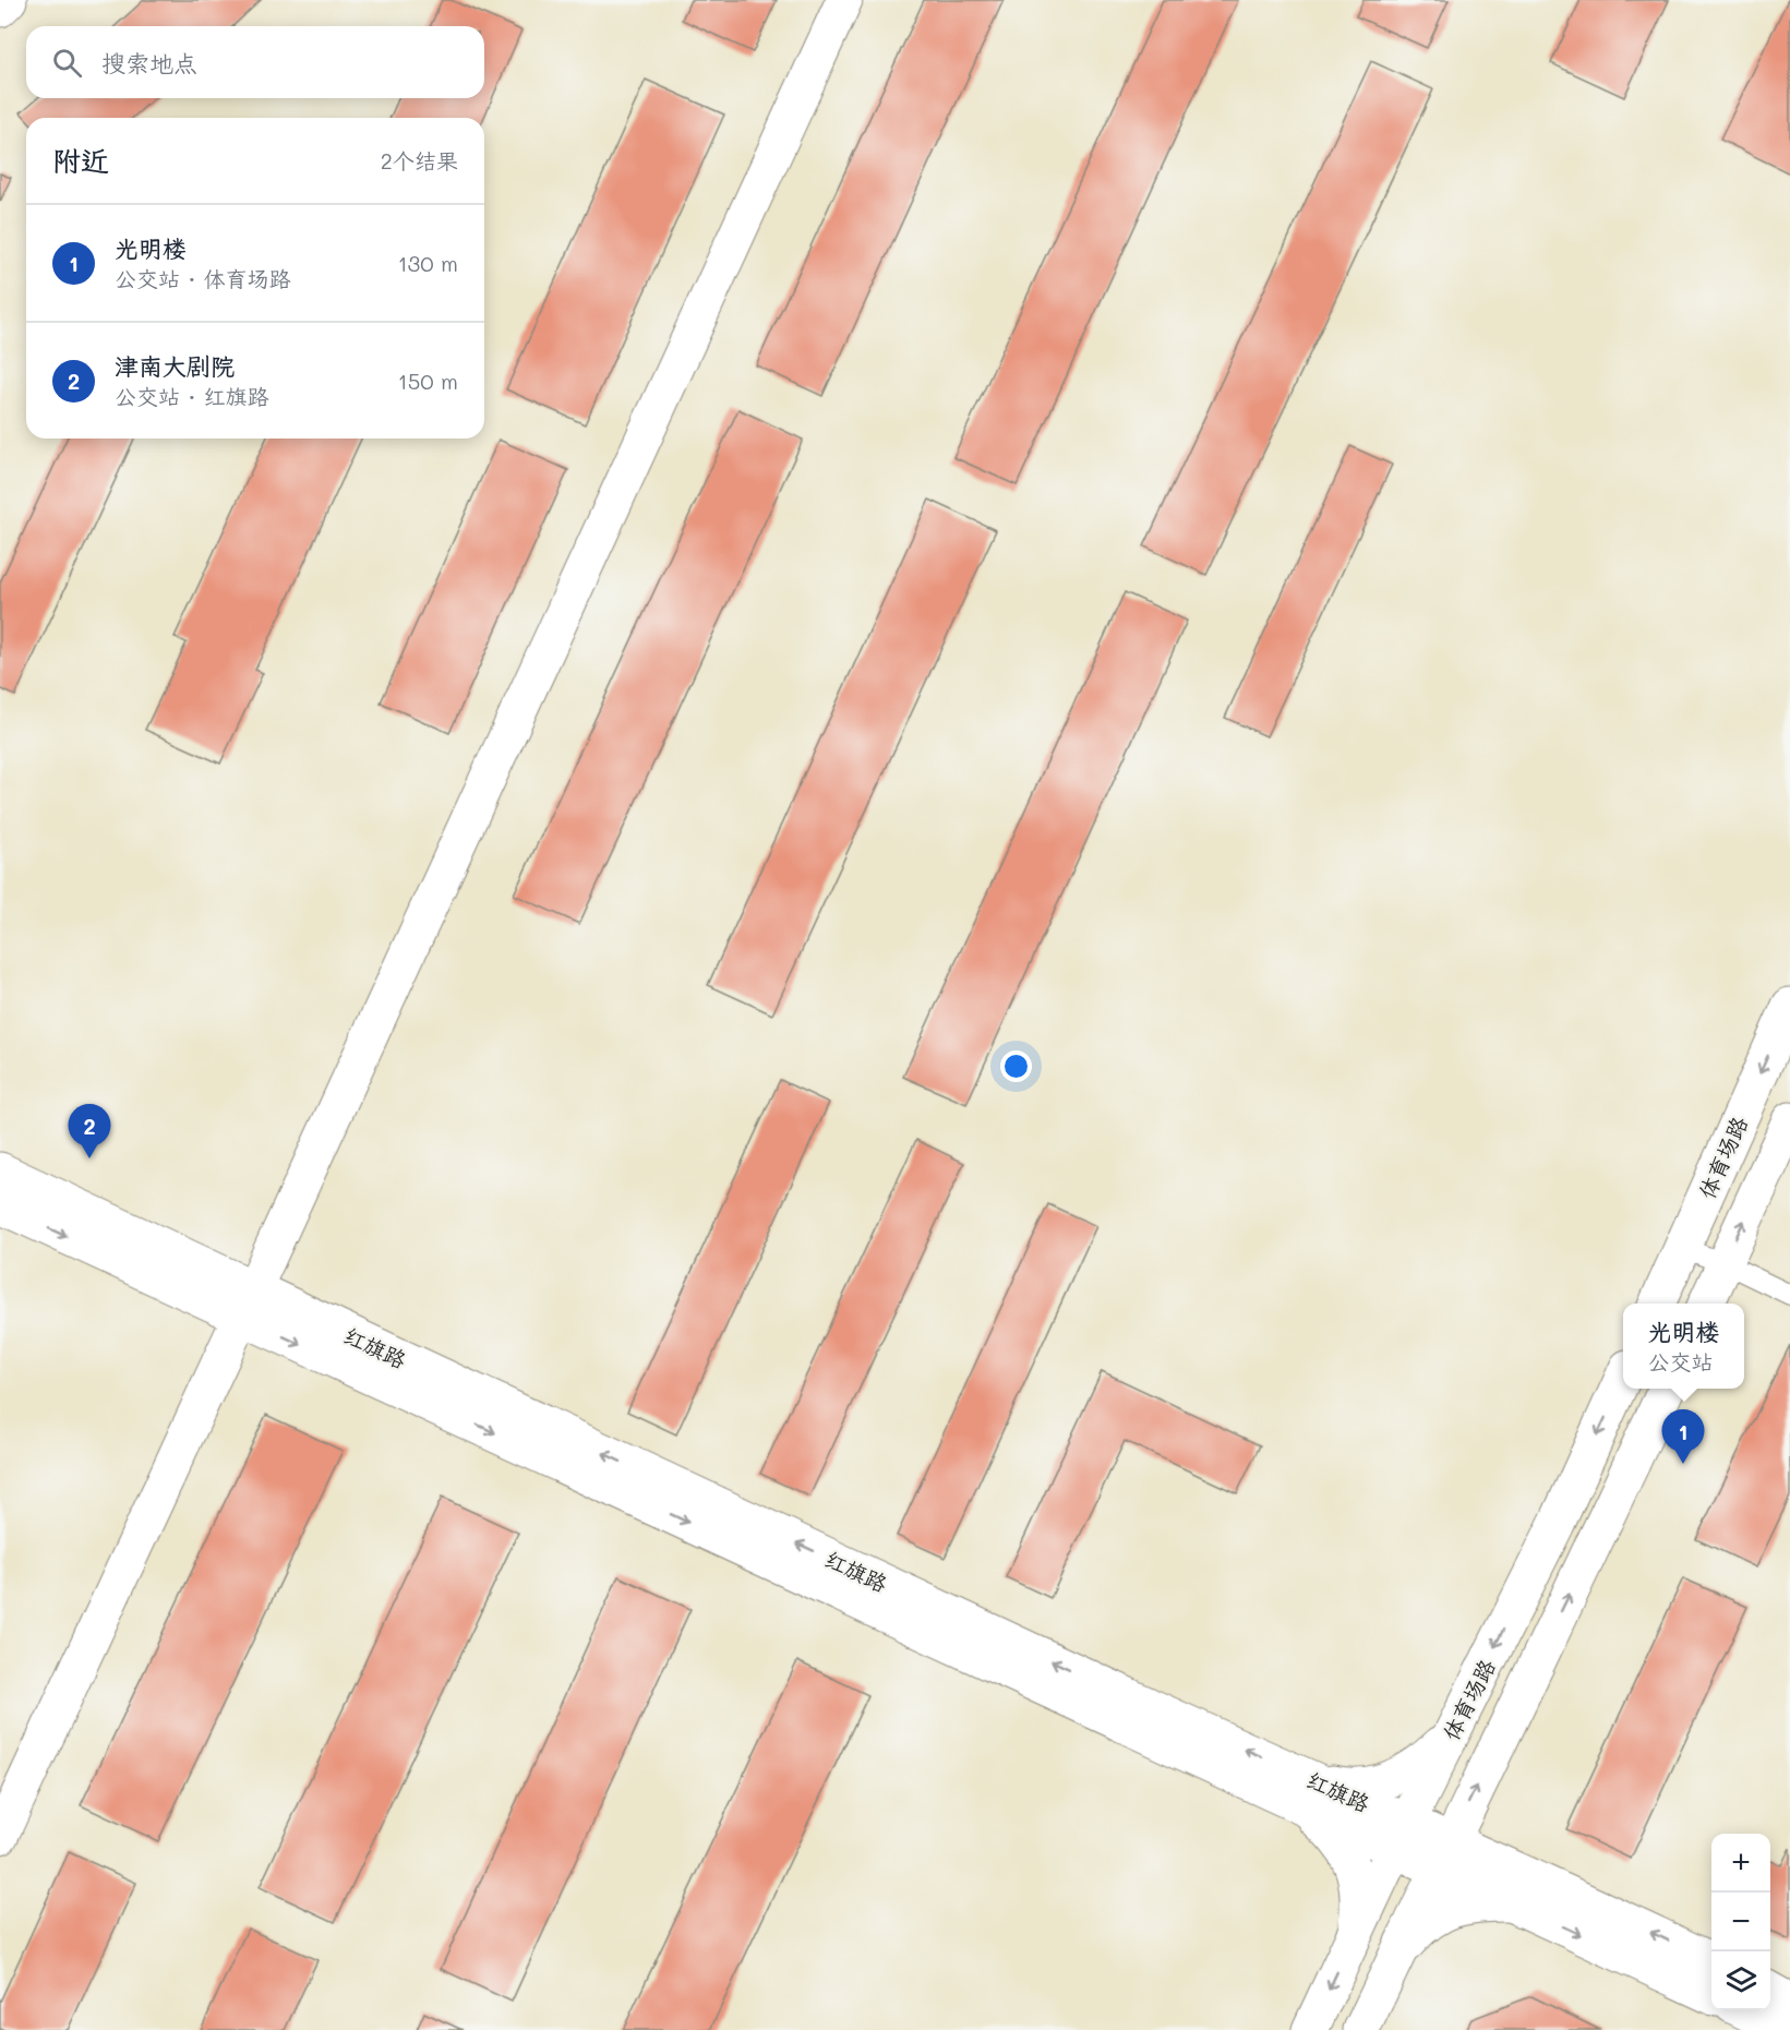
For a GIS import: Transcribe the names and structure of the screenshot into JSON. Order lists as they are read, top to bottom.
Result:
{
  "streets": {
    "main road": ["体育场路", "红旗路"]
  },
  "crossings": [
    ["体育场路", "红旗路"]
  ],
  "page": {
    "search": "搜索地点",
    "heading": ["附近", "2个结果"],
    "list": [
      {
        "mark": "1",
        "name": "光明楼",
        "note": "公交站 · 体育场路",
        "value": "130 m"
      },
      {
        "mark": "2",
        "name": "津南大剧院",
        "note": "公交站 · 红旗路",
        "value": "150 m"
      }
    ],
    "pins": ["2", "1"],
    "popup": ["光明楼", "公交站"],
    "map_buttons": ["+", "−"]
  }
}
